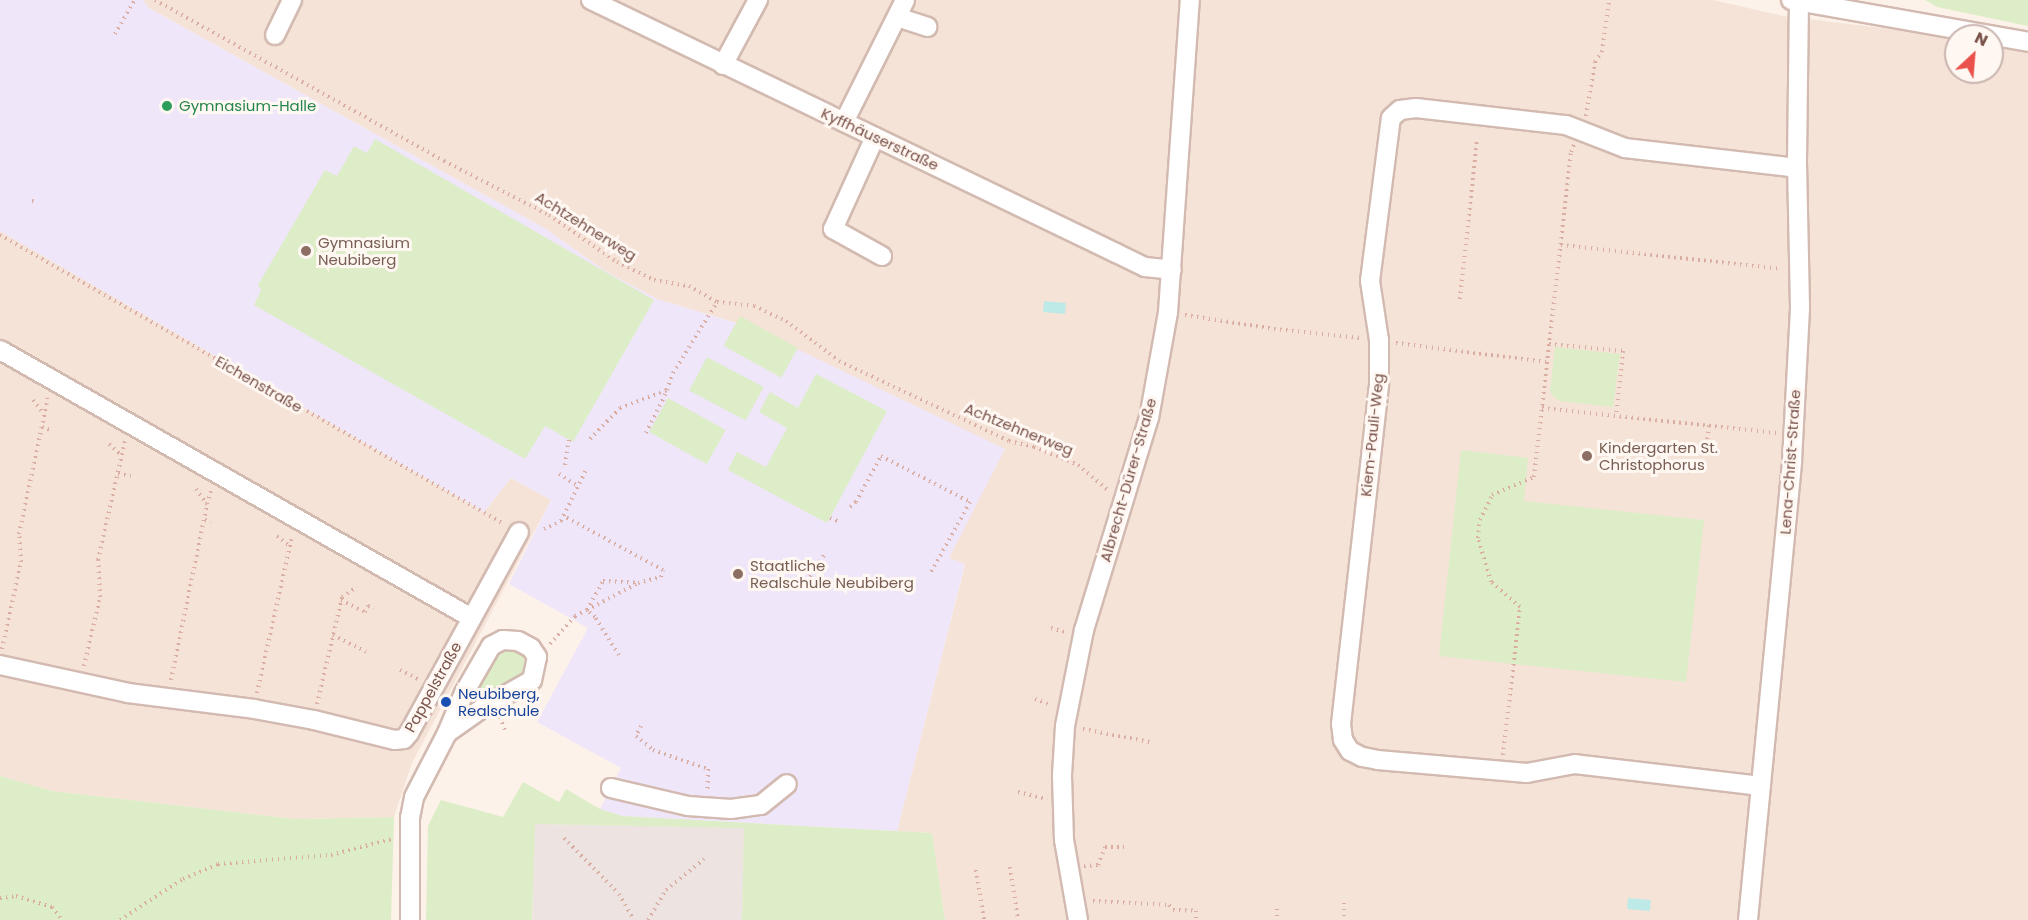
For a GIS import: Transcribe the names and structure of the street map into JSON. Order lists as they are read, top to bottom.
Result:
{
  "streets": {
    "street": [
      "Kyffhäuserstraße",
      "Kiem-Pauli-Weg",
      "Lena-Christ-Straße",
      "Albrecht-Dürer-Straße",
      "Pappelstraße"
    ],
    "path": ["Achtzehnerweg", "Eichenstraße"]
  },
  "crossings": [
    ["Kyffhäuserstraße", "Albrecht-Dürer-Straße"],
    ["Achtzehnerweg", "Albrecht-Dürer-Straße"],
    ["Eichenstraße", "Pappelstraße"],
    ["Kiem-Pauli-Weg", "Lena-Christ-Straße"]
  ],
  "places": [
    "Gymnasium-Halle",
    "Gymnasium Neubiberg",
    "Kindergarten St. Christophorus",
    "Staatliche Realschule Neubiberg",
    "Neubiberg, Realschule"
  ],
  "north": "top right"
}
